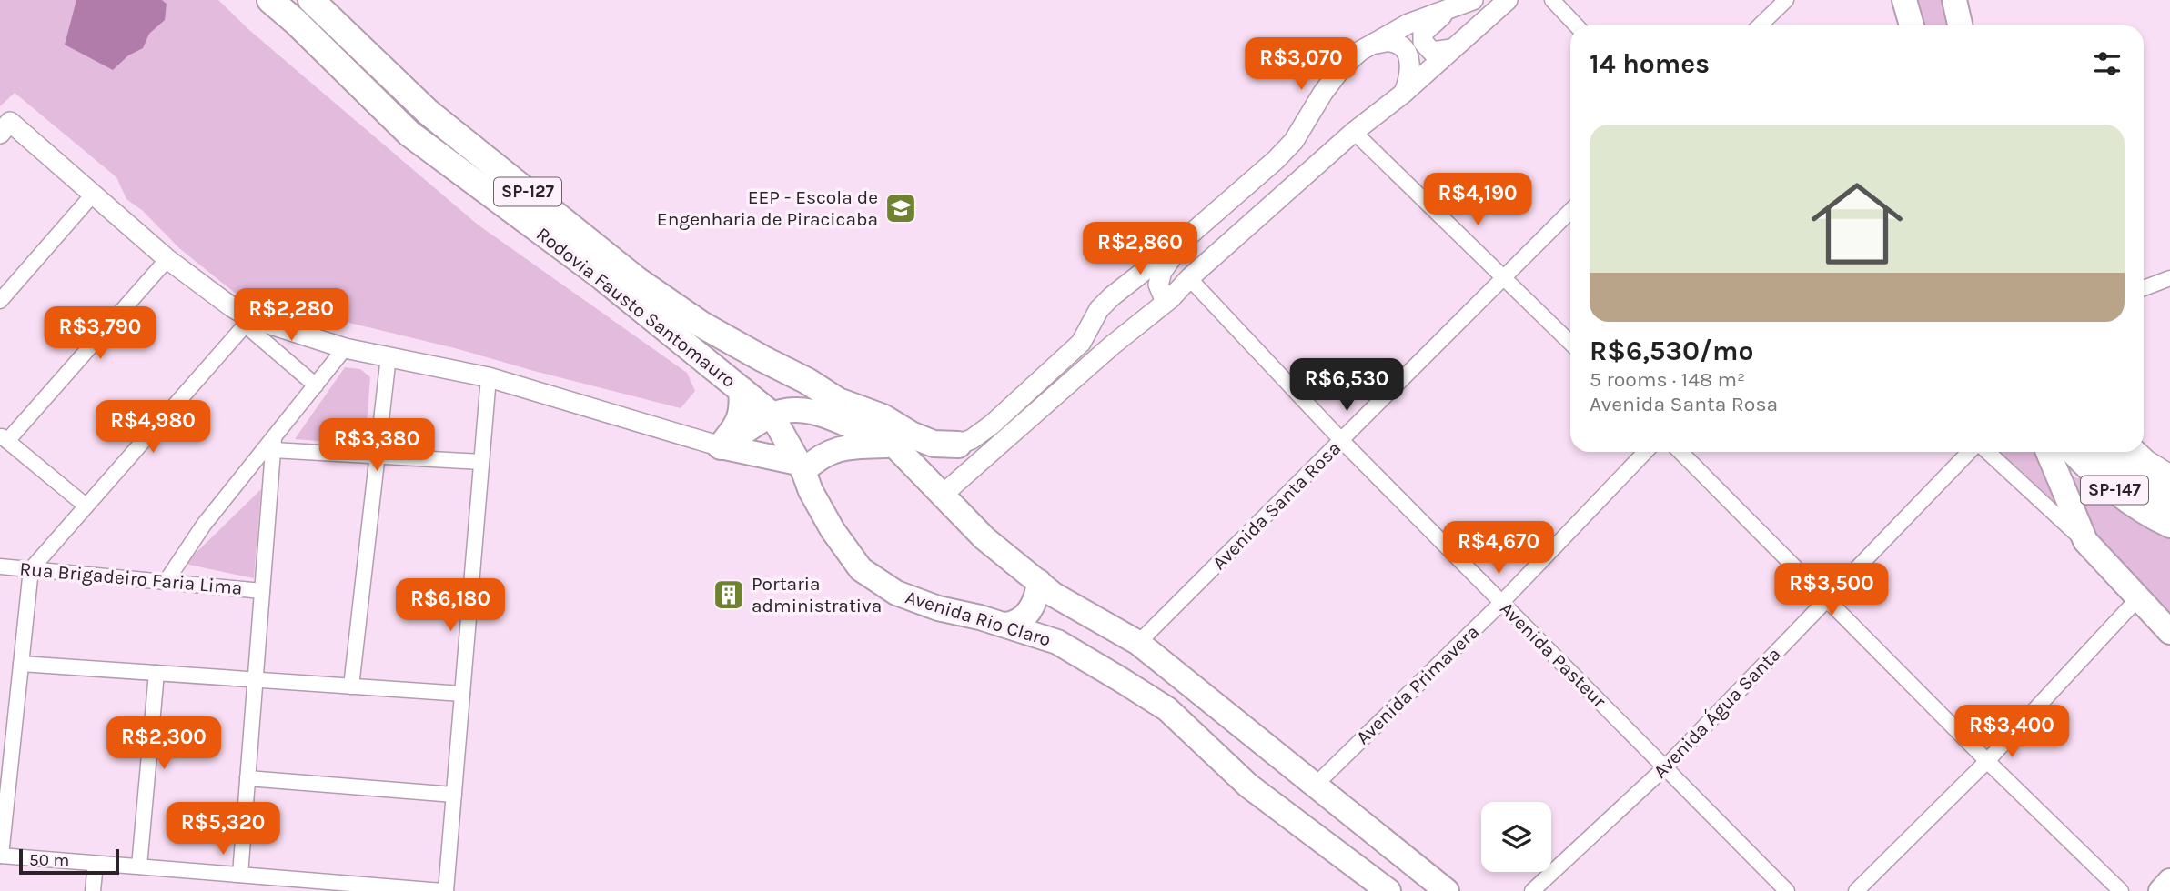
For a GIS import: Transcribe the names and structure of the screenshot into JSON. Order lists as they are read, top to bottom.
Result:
{
  "streets": {
    "highway": ["SP-127", "Rodovia Fausto Santomauro", "Avenida Rio Claro"],
    "main road": ["SP-147"],
    "street": [
      "Avenida Santa Rosa",
      "Rua Brigadeiro Faria Lima",
      "Avenida Pasteur",
      "Avenida Primavera",
      "Avenida Água Santa"
    ]
  },
  "crossings": [
    ["SP-127", "Rodovia Fausto Santomauro"],
    ["Rodovia Fausto Santomauro", "Avenida Rio Claro"],
    ["Avenida Santa Rosa", "Avenida Pasteur"],
    ["Avenida Pasteur", "Avenida Primavera"],
    ["Avenida Pasteur", "Avenida Água Santa"]
  ],
  "places": {
    "school or university": ["EEP - Escola de Engenharia de Piracicaba"],
    "building": ["Portaria administrativa"]
  },
  "scale_bar": "50 m",
  "page": {
    "heading": "14 homes",
    "price": [
      "R$3,070",
      "R$4,190",
      "R$2,860",
      "R$2,280",
      "R$3,790",
      "R$6,530",
      "R$4,980",
      "R$3,380",
      "R$4,670",
      "R$3,500",
      "R$6,180",
      "R$3,400",
      "R$2,300",
      "R$5,320"
    ],
    "list": [
      {
        "name": "R$6,530/mo",
        "note": "5 rooms · 148 m² · Avenida Santa Rosa"
      }
    ],
    "scale": "50 m"
  }
}
